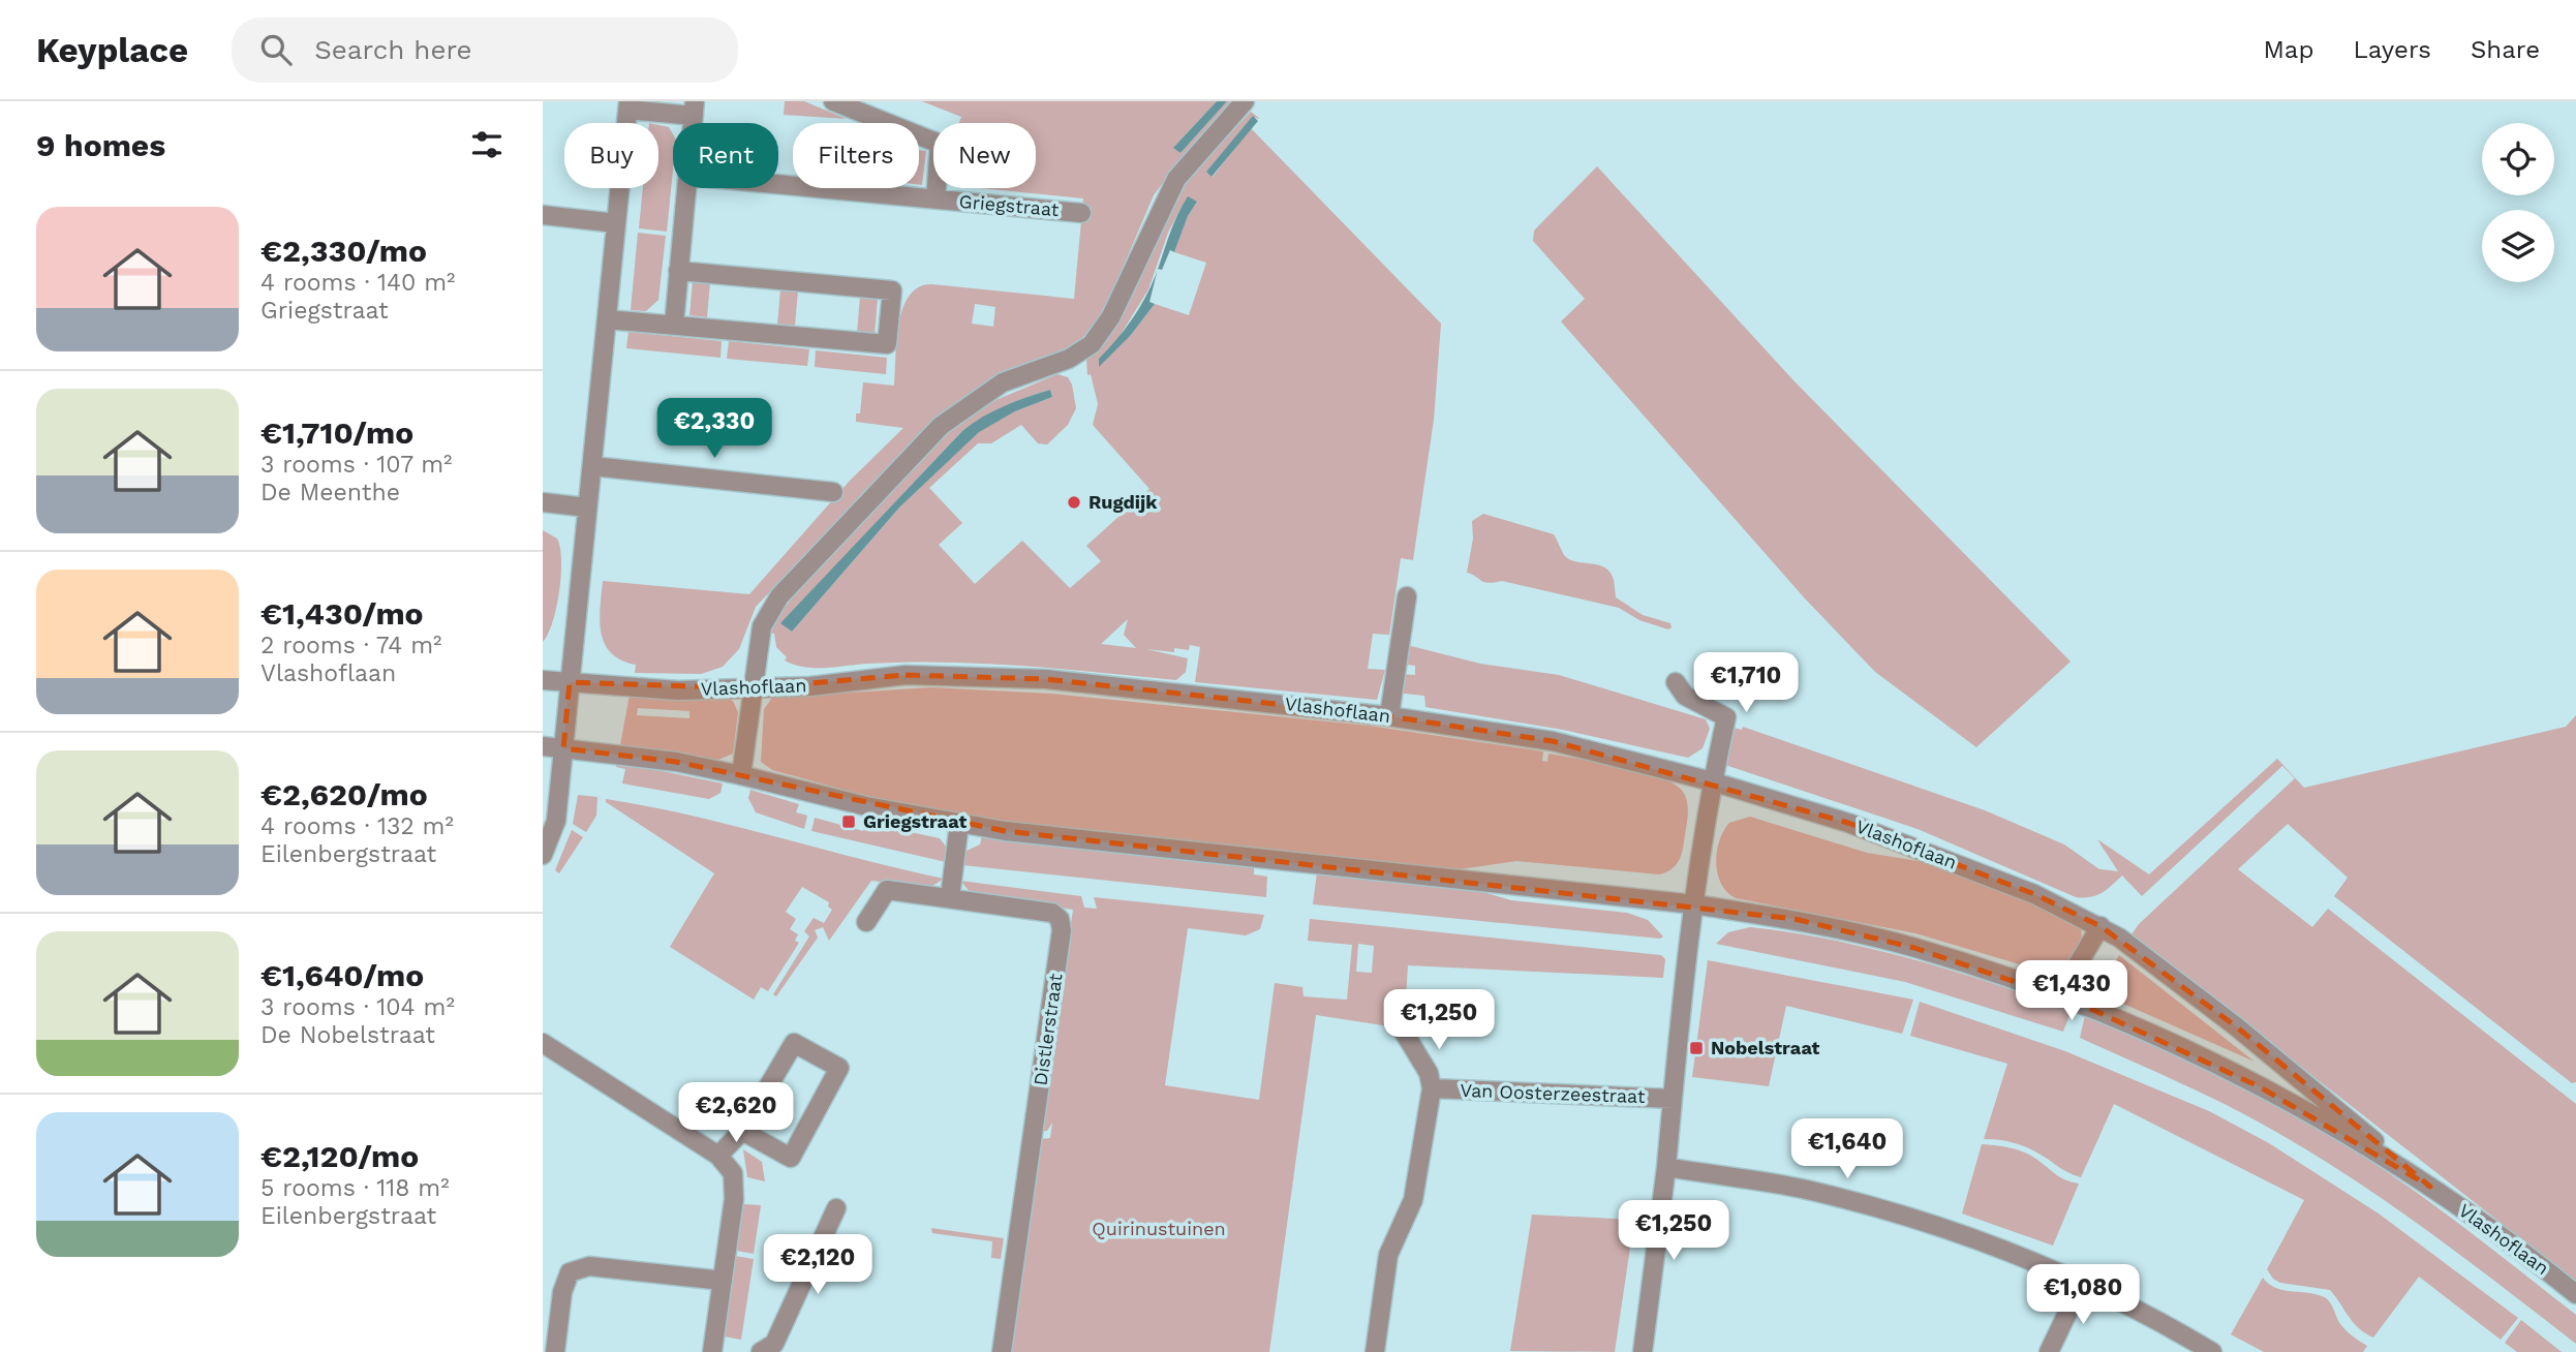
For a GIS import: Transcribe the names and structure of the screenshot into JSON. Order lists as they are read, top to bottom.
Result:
{
  "streets": {
    "street": [
      "Griegstraat",
      "Vlashoflaan",
      "Distlerstraat",
      "Van Oosterzeestraat"
    ]
  },
  "parks": ["Quirinustuinen"],
  "places": {
    "other": ["Rugdijk"],
    "transit": ["Griegstraat", "Nobelstraat"]
  },
  "page": {
    "header": "Keyplace",
    "search": "Search here",
    "nav": ["Map", "Layers", "Share"],
    "heading": "9 homes",
    "chip": [
      "Buy",
      "Rent",
      "Filters",
      "New"
    ],
    "list": [
      {
        "name": "€2,330/mo",
        "note": "4 rooms · 140 m² · Griegstraat"
      },
      {
        "name": "€1,710/mo",
        "note": "3 rooms · 107 m² · De Meenthe"
      },
      {
        "name": "€1,430/mo",
        "note": "2 rooms · 74 m² · Vlashoflaan"
      },
      {
        "name": "€2,620/mo",
        "note": "4 rooms · 132 m² · Eilenbergstraat"
      },
      {
        "name": "€1,640/mo",
        "note": "3 rooms · 104 m² · De Nobelstraat"
      },
      {
        "name": "€2,120/mo",
        "note": "5 rooms · 118 m² · Eilenbergstraat"
      }
    ],
    "price": [
      "€2,330",
      "€1,710",
      "€1,430",
      "€1,250",
      "€2,620",
      "€1,640",
      "€1,250",
      "€2,120",
      "€1,080"
    ]
  }
}
